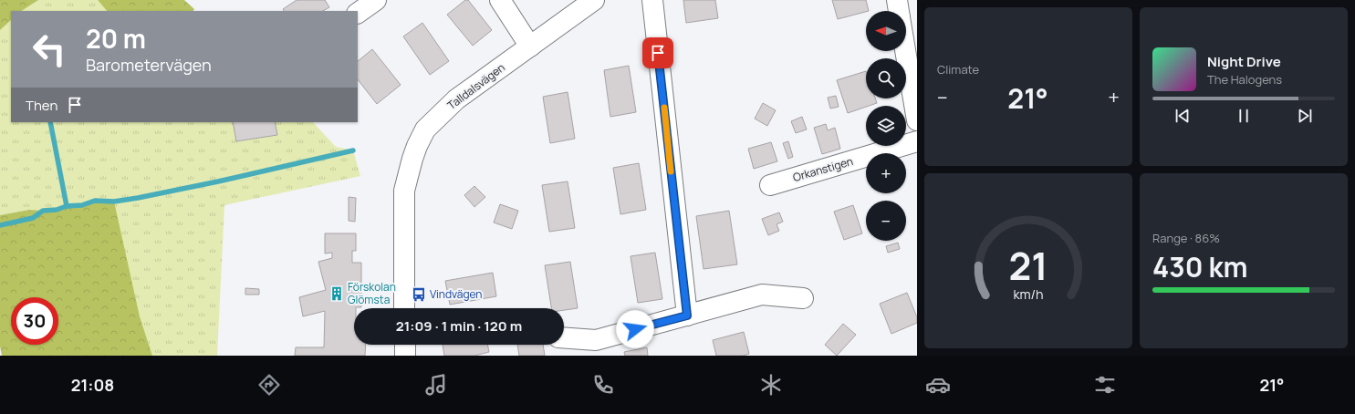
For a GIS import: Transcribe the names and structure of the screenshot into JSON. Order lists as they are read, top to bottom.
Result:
{
  "streets": {
    "street": ["Talldalsvägen", "Orkanstigen"]
  },
  "places": {
    "building": ["Förskolan Glömsta"],
    "bus stop": ["Vindvägen"]
  },
  "north": "left",
  "page": {
    "tile": [
      "Climate",
      ["Range · 86%", "430 km"]
    ],
    "map_buttons": ["+", "−"],
    "turn": ["20 m", "Barometervägen"],
    "song": ["Night Drive", "The Halogens"],
    "heat": ["−", "21°", "+"],
    "then": "Then",
    "limit": "30",
    "trip": "21:09 · 1 min · 120 m",
    "tabs": ["21:08", "21°"],
    "gauge": ["21", "km/h"]
  }
}
